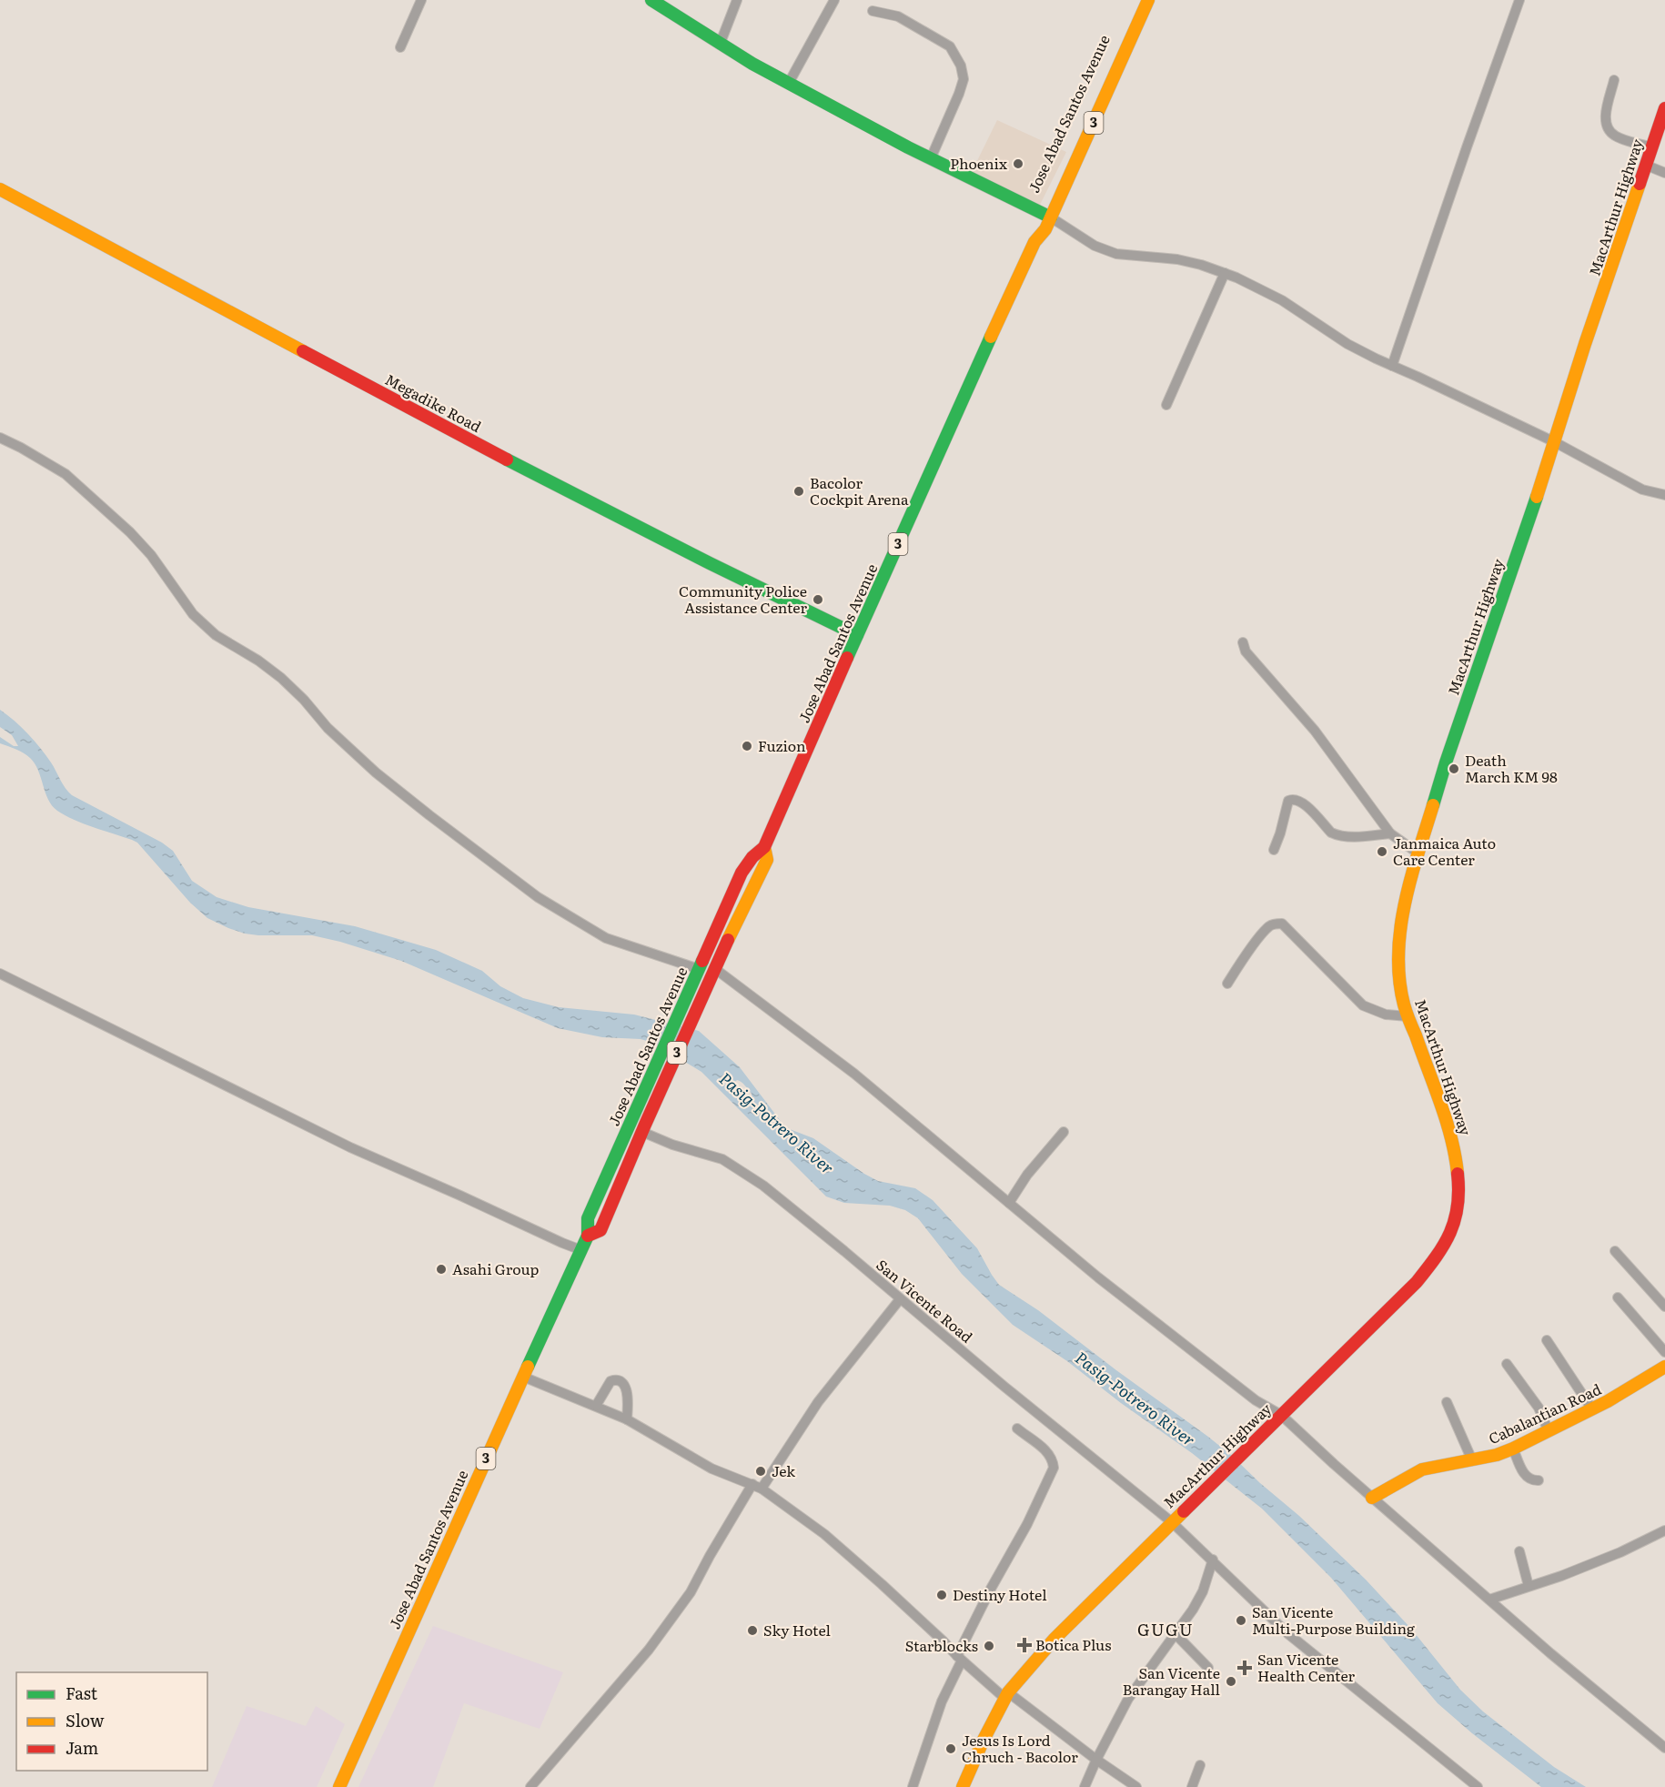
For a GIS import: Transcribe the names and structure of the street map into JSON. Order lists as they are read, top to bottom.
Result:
{
  "streets": {
    "main road": [
      "Jose Abad Santos Avenue",
      "3",
      "MacArthur Highway",
      "Megadike Road",
      "Cabalantian Road"
    ],
    "street": ["San Vicente Road"]
  },
  "crossings": [
    ["Jose Abad Santos Avenue", "Megadike Road"],
    ["Jose Abad Santos Avenue", "San Vicente Road"],
    ["MacArthur Highway", "San Vicente Road"]
  ],
  "districts": ["GUGU"],
  "water": ["Pasig-Potrero River"],
  "places": {
    "other": [
      "Phoenix",
      "Bacolor Cockpit Arena",
      "Community Police Assistance Center",
      "Fuzion",
      "Death March KM 98",
      "Janmaica Auto Care Center",
      "Asahi Group",
      "Jek",
      "Destiny Hotel",
      "San Vicente Multi-Purpose Building",
      "Sky Hotel",
      "Starblocks",
      "San Vicente Barangay Hall",
      "Jesus Is Lord Chruch - Bacolor"
    ],
    "health": ["Botica Plus", "San Vicente Health Center"]
  },
  "legend": ["Fast", "Slow", "Jam"]
}
